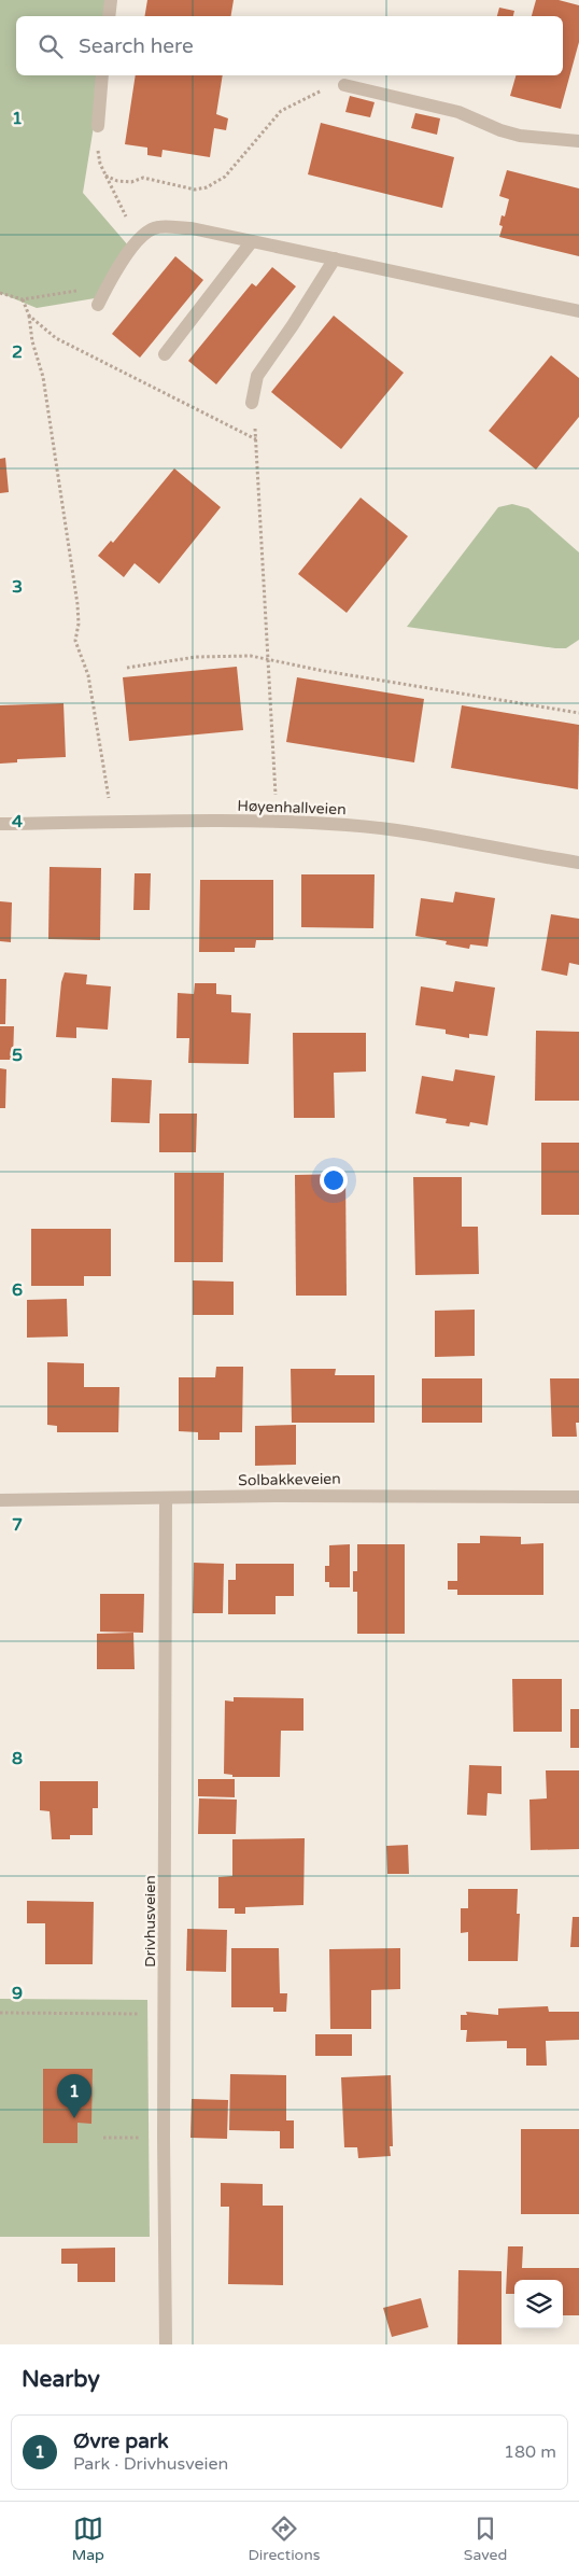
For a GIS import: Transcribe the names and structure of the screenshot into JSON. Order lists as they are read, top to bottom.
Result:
{
  "streets": {
    "street": ["Høyenhallveien", "Solbakkeveien", "Drivhusveien"]
  },
  "crossings": [
    ["Solbakkeveien", "Drivhusveien"]
  ],
  "page": {
    "search": "Search here",
    "pins": "1",
    "heading": "Nearby",
    "list": [
      {
        "mark": "1",
        "name": "Øvre park",
        "note": "Park · Drivhusveien",
        "value": "180 m"
      }
    ],
    "nav": ["Map", "Directions", "Saved"]
  },
  "grid": {
    "rows": [
      "1",
      "2",
      "3",
      "4",
      "5",
      "6",
      "7",
      "8",
      "9"
    ]
  }
}
